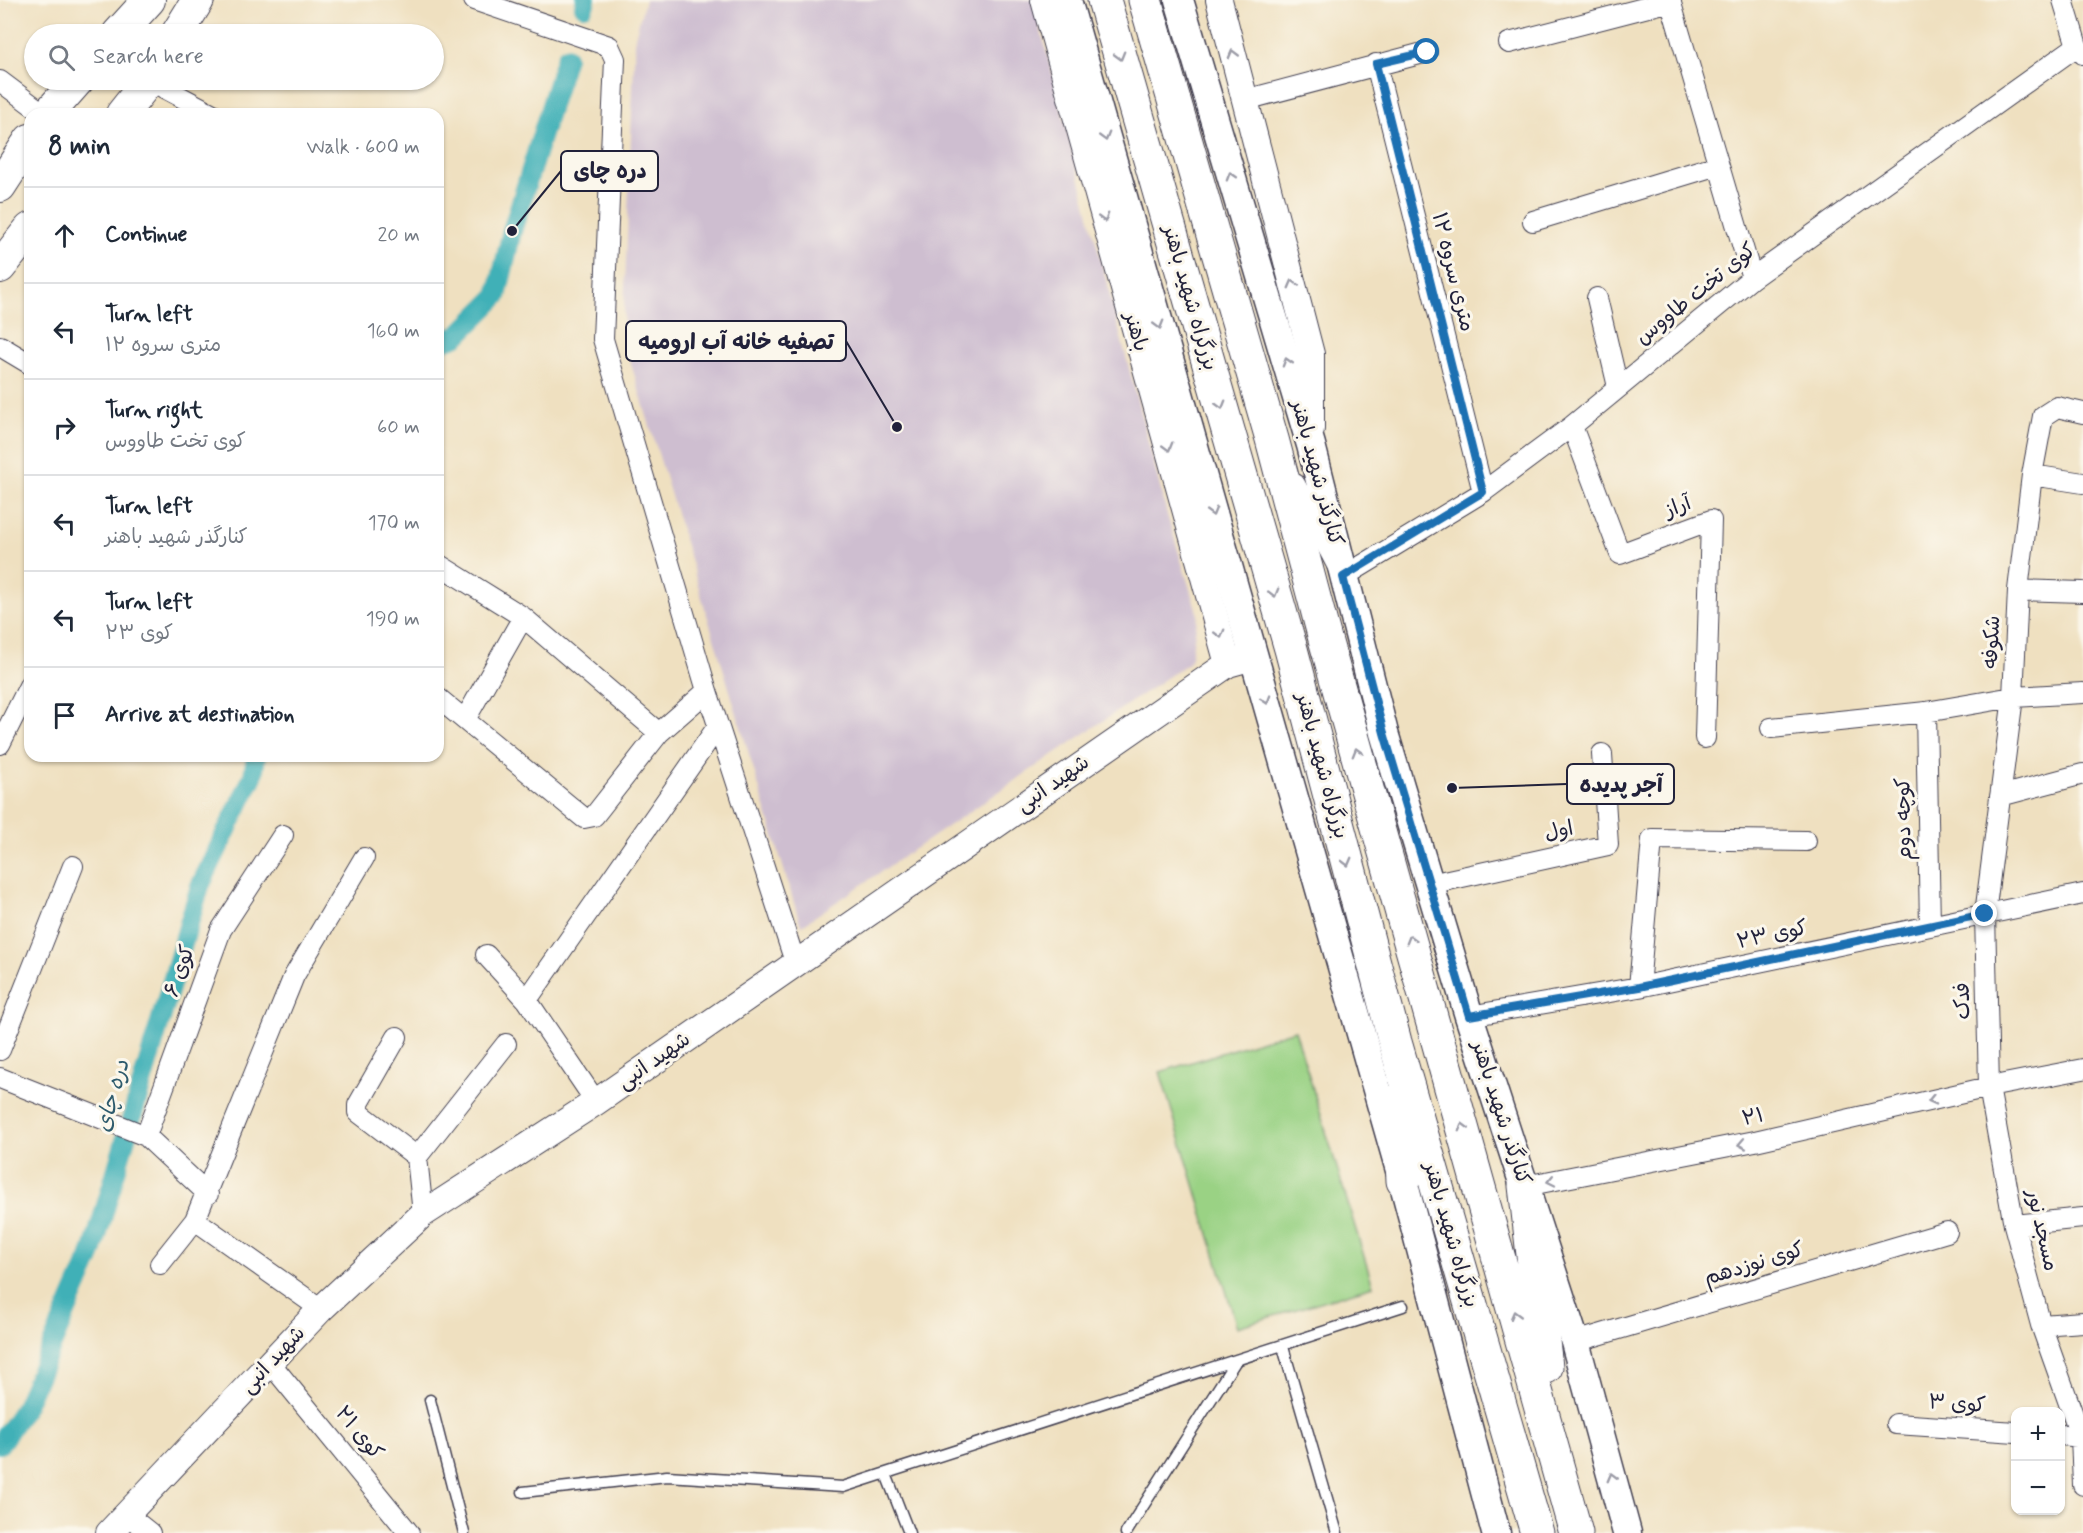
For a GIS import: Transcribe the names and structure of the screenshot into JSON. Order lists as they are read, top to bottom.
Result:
{
  "streets": {
    "highway": ["بزرگراه شهید باهنر"],
    "main road": ["کنارگذر شهید باهنر"],
    "street": [
      "۱۲ متری سروه",
      "کوی تخت طاووس",
      "باهنر",
      "آراز",
      "شکوفه",
      "شهید انبی",
      "کوچه دوم",
      "اول",
      "کوی ۲۳",
      "کوی ۶",
      "فدک",
      "۲۱",
      "مسجد نور",
      "کوی نوزدهم",
      "کوی ۳",
      "کوی ۲۱"
    ]
  },
  "crossings": [
    ["۱۲ متری سروه", "کوی تخت طاووس"],
    ["کوی تخت طاووس", "کنارگذر شهید باهنر"],
    ["کوی تخت طاووس", "آراز"],
    ["باهنر", "شهید انبی"],
    ["کنارگذر شهید باهنر", "اول"],
    ["کنارگذر شهید باهنر", "کوی ۲۳"],
    ["کنارگذر شهید باهنر", "۲۱"],
    ["کنارگذر شهید باهنر", "کوی نوزدهم"],
    ["شکوفه", "کوی ۲۳"],
    ["شکوفه", "فدک"],
    ["شهید انبی", "کوی ۲۱"],
    ["کوچه دوم", "کوی ۲۳"],
    ["کوی ۲۳", "فدک"],
    ["فدک", "۲۱"],
    ["فدک", "مسجد نور"],
    ["۲۱", "مسجد نور"]
  ],
  "one_way": ["۲۱"],
  "water": ["دره چای"],
  "places": ["دره چای", "تصفیه خانه آب ارومیه", "آجر پدیده"],
  "page": {
    "search": "Search here",
    "heading": ["8 min", "Walk · 600 m"],
    "list": [
      ["Continue", "20 m"],
      ["Turn left", "۱۲ متری سروه", "160 m"],
      ["Turn right", "کوی تخت طاووس", "60 m"],
      ["Turn left", "کنارگذر شهید باهنر", "170 m"],
      ["Turn left", "کوی ۲۳", "190 m"],
      "Arrive at destination"
    ],
    "map_buttons": ["+", "−"]
  }
}
